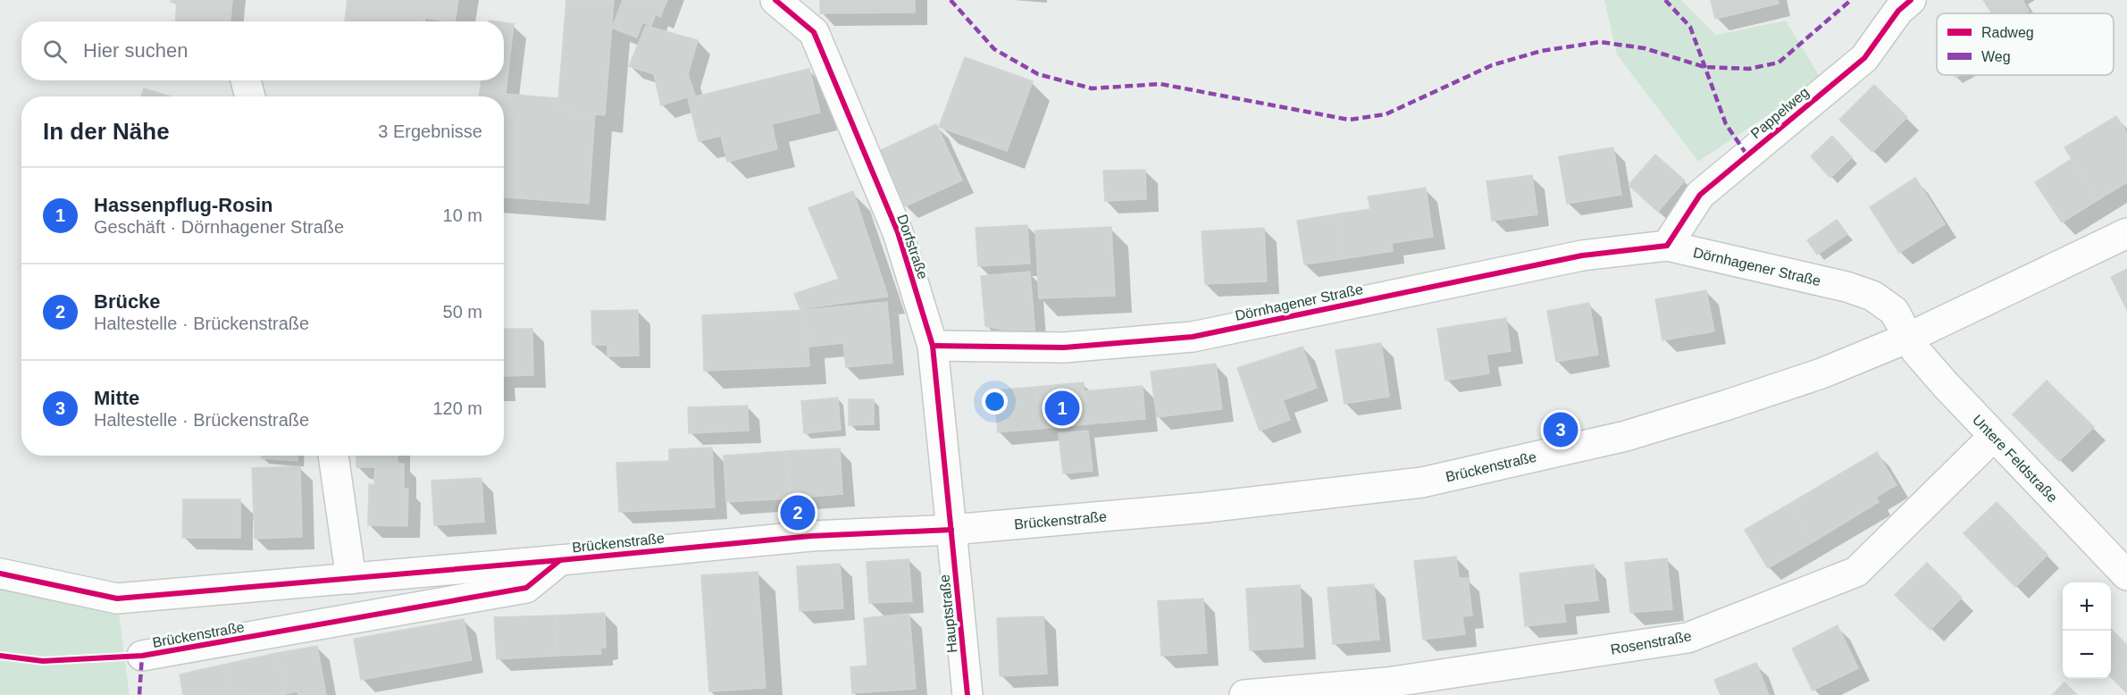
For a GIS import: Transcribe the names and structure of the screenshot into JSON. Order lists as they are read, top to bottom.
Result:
{
  "streets": {
    "street": [
      "Pappelweg",
      "Dorfstraße",
      "Dörnhagener Straße",
      "Untere Feldstraße",
      "Brückenstraße",
      "Hauptstraße",
      "Rosenstraße"
    ]
  },
  "crossings": [
    ["Pappelweg", "Dörnhagener Straße"],
    ["Dorfstraße", "Dörnhagener Straße"],
    ["Dorfstraße", "Brückenstraße"],
    ["Dorfstraße", "Hauptstraße"],
    ["Dörnhagener Straße", "Untere Feldstraße"],
    ["Dörnhagener Straße", "Brückenstraße"],
    ["Untere Feldstraße", "Brückenstraße"],
    ["Untere Feldstraße", "Rosenstraße"],
    ["Brückenstraße", "Hauptstraße"]
  ],
  "legend": ["Radweg", "Weg"],
  "page": {
    "search": "Hier suchen",
    "heading": ["In der Nähe", "3 Ergebnisse"],
    "list": [
      {
        "mark": "1",
        "name": "Hassenpflug-Rosin",
        "note": "Geschäft · Dörnhagener Straße",
        "value": "10 m"
      },
      {
        "mark": "2",
        "name": "Brücke",
        "note": "Haltestelle · Brückenstraße",
        "value": "50 m"
      },
      {
        "mark": "3",
        "name": "Mitte",
        "note": "Haltestelle · Brückenstraße",
        "value": "120 m"
      }
    ],
    "pins": ["1", "3", "2"],
    "map_buttons": ["+", "−"]
  }
}
